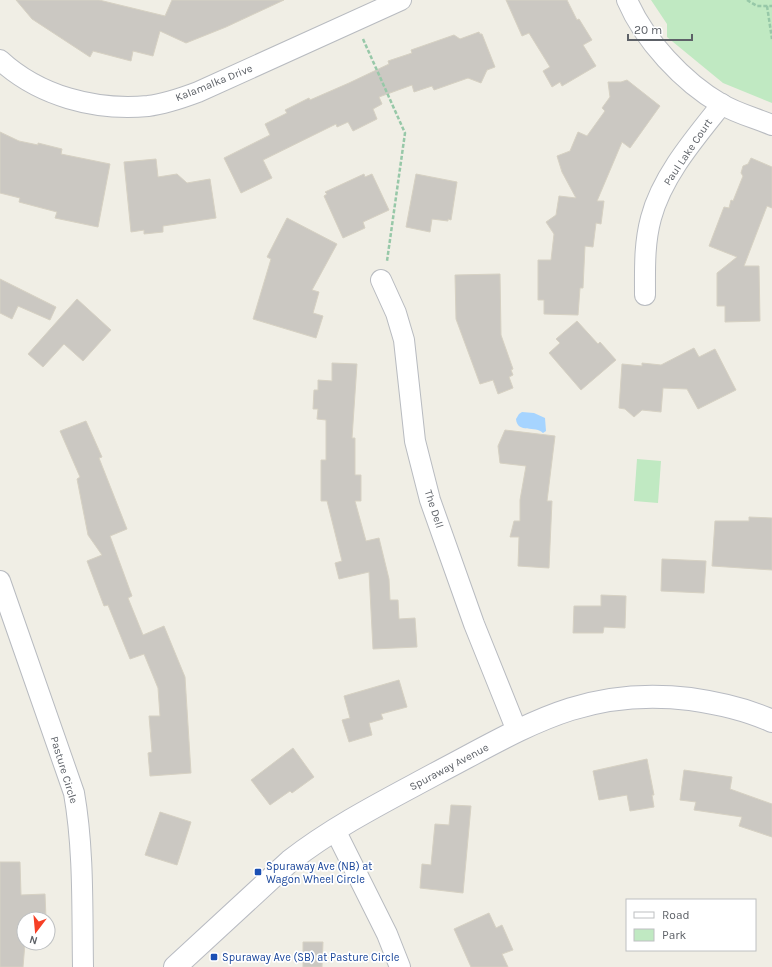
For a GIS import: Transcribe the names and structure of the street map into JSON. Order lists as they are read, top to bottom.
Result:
{
  "streets": {
    "street": [
      "Kalamalka Drive",
      "Paul Lake Court",
      "The Dell",
      "Spuraway Avenue",
      "Pasture Circle"
    ]
  },
  "crossings": [
    ["The Dell", "Spuraway Avenue"]
  ],
  "places": {
    "transit": ["Spuraway Ave (NB) at Wagon Wheel Circle", "Spuraway Ave (SB) at Pasture Circle"]
  },
  "legend": ["Road", "Park"],
  "scale_bar": "20 m",
  "north": "bottom"
}
